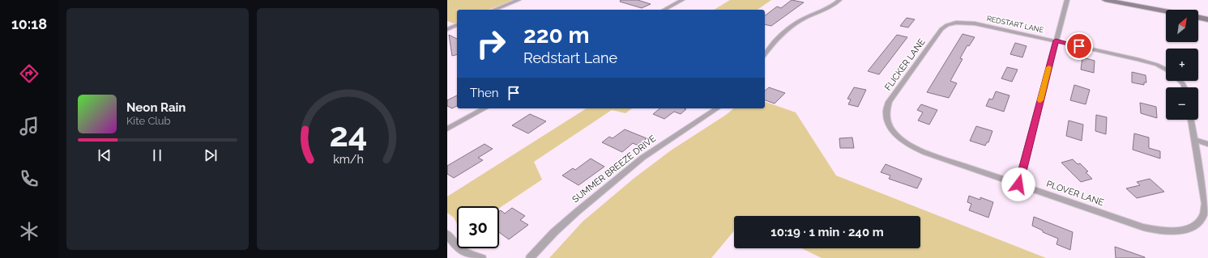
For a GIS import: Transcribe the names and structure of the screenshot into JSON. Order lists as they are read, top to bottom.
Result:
{
  "streets": {
    "street": [
      "REDSTART LANE",
      "FLICKER LANE",
      "SUMMER BREEZE DRIVE",
      "PLOVER LANE"
    ]
  },
  "crossings": [
    ["REDSTART LANE", "FLICKER LANE"],
    ["FLICKER LANE", "PLOVER LANE"]
  ],
  "north": "top right",
  "page": {
    "tabs": "10:18",
    "map_buttons": ["+", "−"],
    "turn": ["220 m", "Redstart Lane"],
    "then": "Then",
    "song": ["Neon Rain", "Kite Club"],
    "limit": "30",
    "trip": "10:19 · 1 min · 240 m",
    "gauge": ["24", "km/h"]
  }
}
